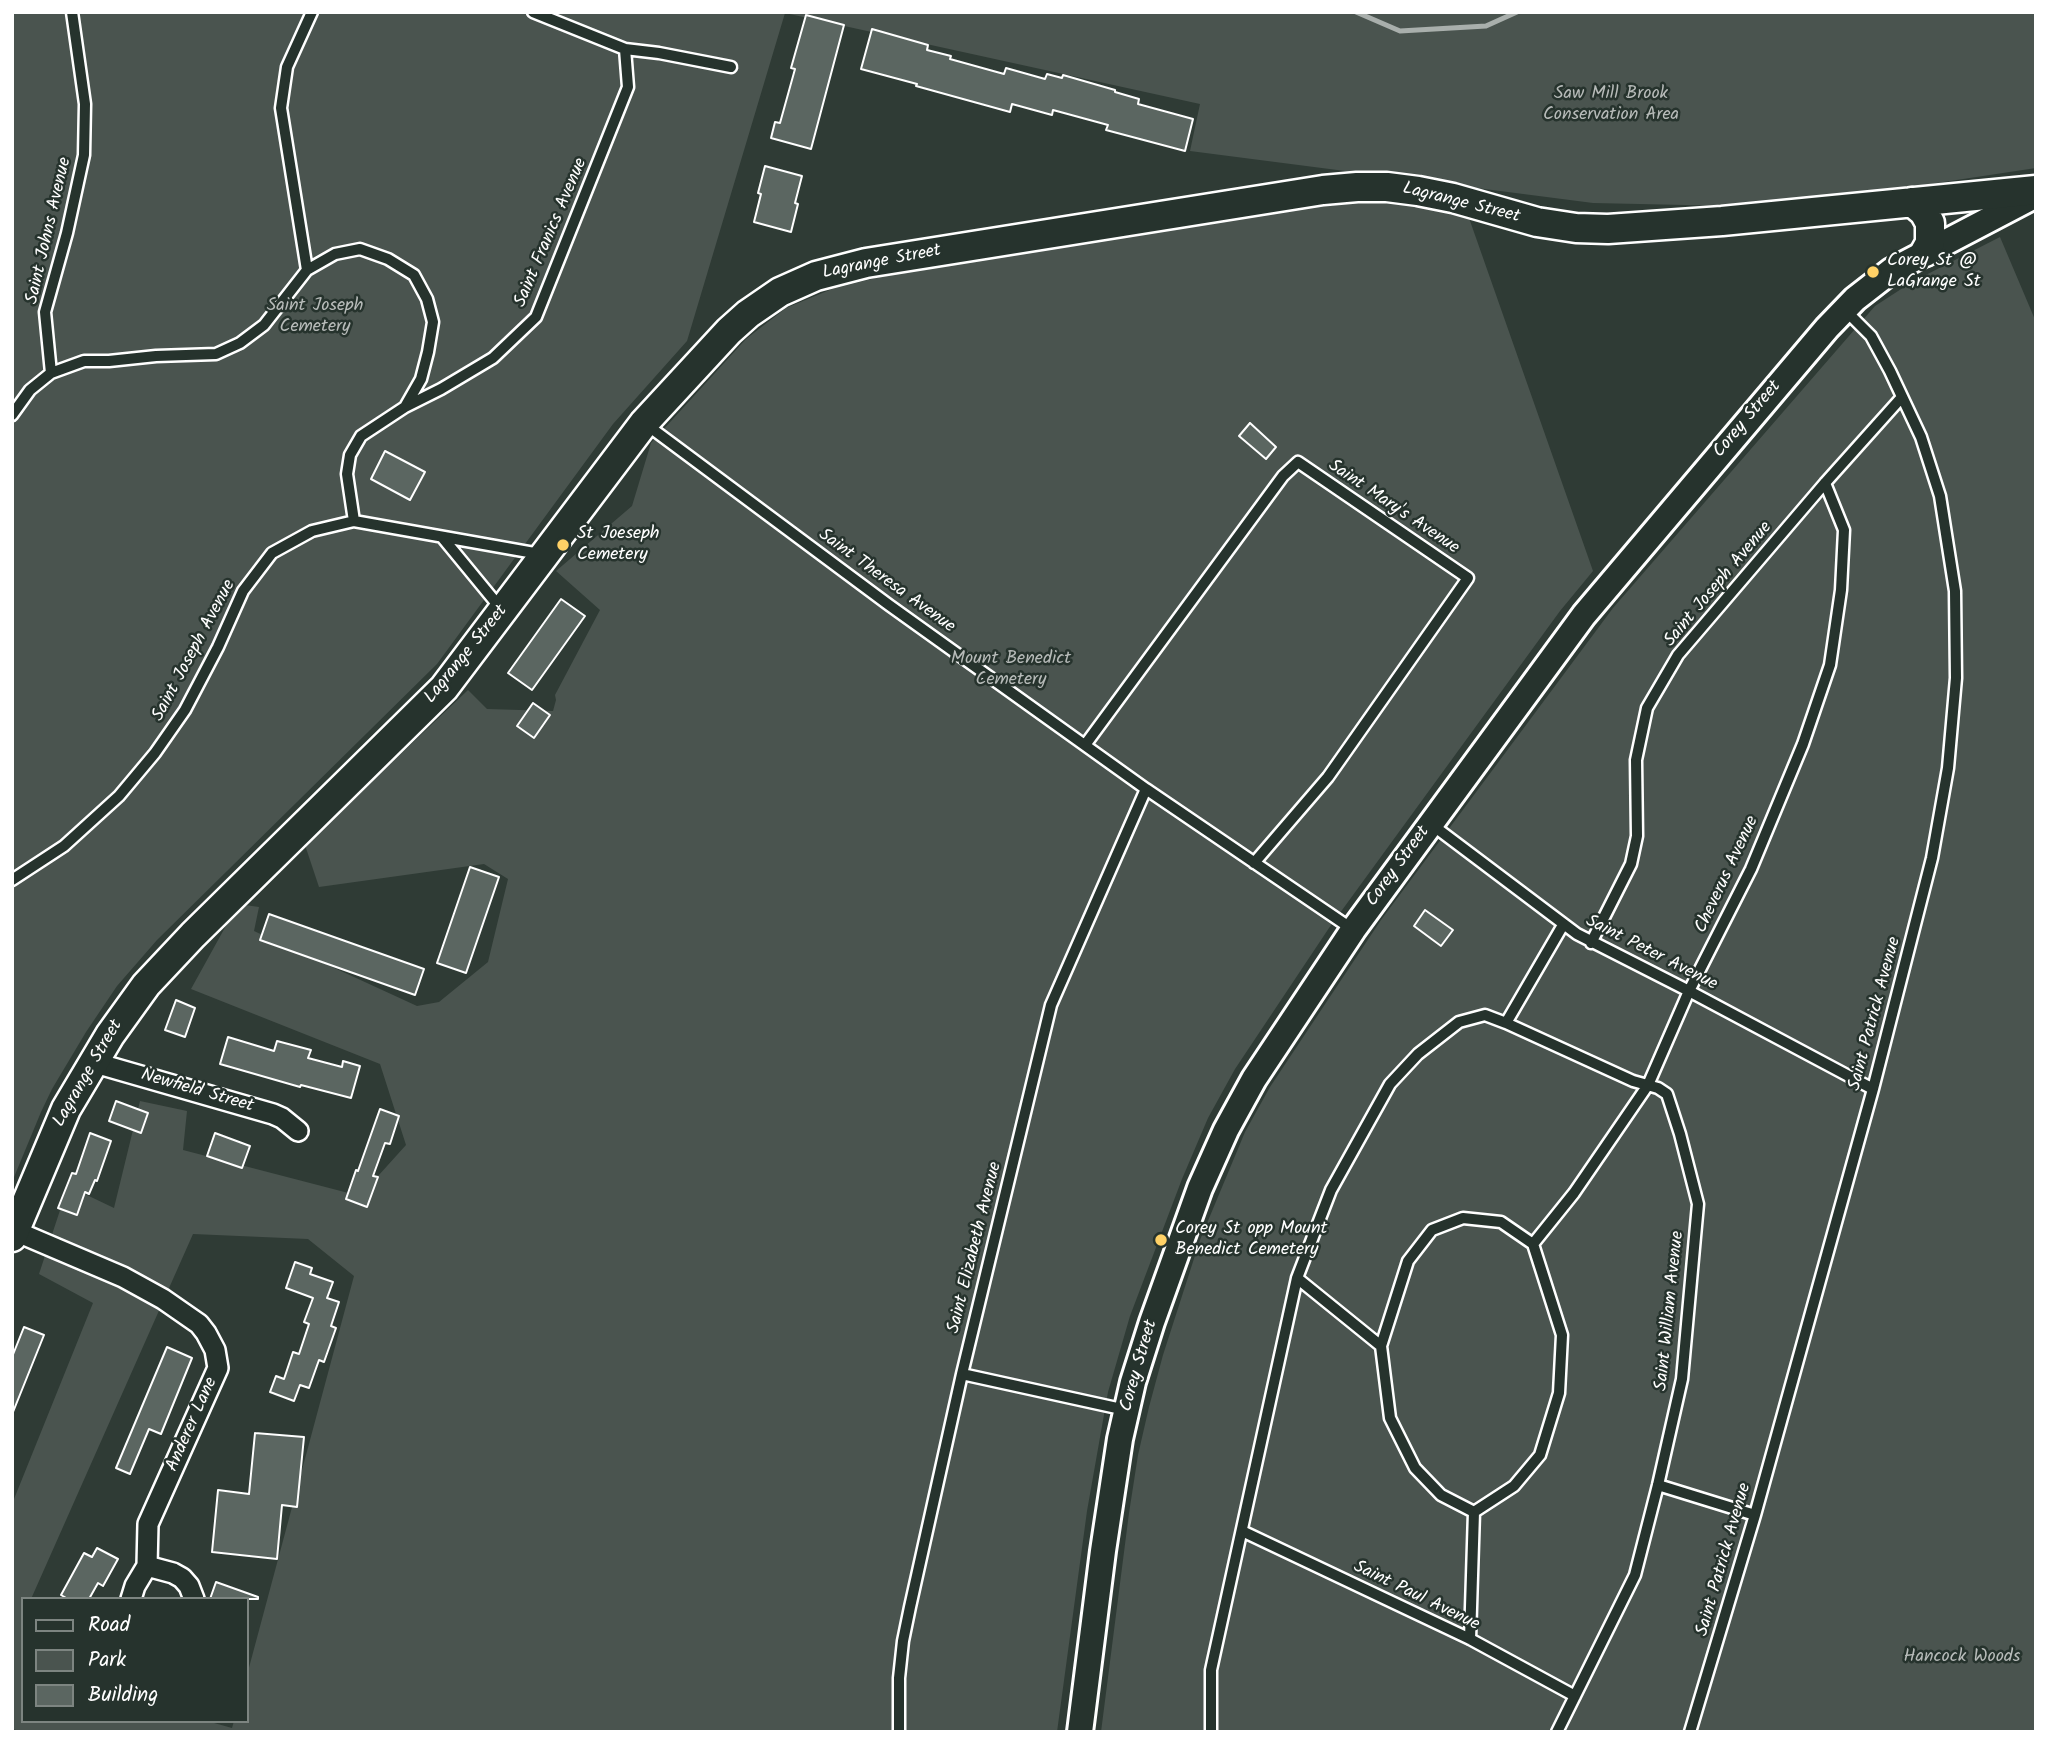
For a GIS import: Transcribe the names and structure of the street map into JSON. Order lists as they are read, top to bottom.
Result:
{
  "streets": {
    "main road": ["Lagrange Street"],
    "street": ["Corey Street", "Newfield Street", "Anderer Lane"],
    "lane": [
      "Saint Johns Avenue",
      "Saint Franics Avenue",
      "Saint Mary's Avenue",
      "Saint Theresa Avenue",
      "Saint Joseph Avenue",
      "Cheverus Avenue",
      "Saint Peter Avenue",
      "Saint Patrick Avenue",
      "Saint Elizabeth Avenue",
      "Saint William Avenue",
      "Saint Paul Avenue"
    ]
  },
  "crossings": [
    ["Lagrange Street", "Corey Street"],
    ["Lagrange Street", "Saint Theresa Avenue"],
    ["Lagrange Street", "Saint Joseph Avenue"],
    ["Lagrange Street", "Newfield Street"],
    ["Lagrange Street", "Anderer Lane"],
    ["Saint Johns Avenue", "Saint Franics Avenue"],
    ["Saint Franics Avenue", "Saint Joseph Avenue"],
    ["Corey Street", "Saint Theresa Avenue"],
    ["Corey Street", "Saint Peter Avenue"],
    ["Corey Street", "Saint Patrick Avenue"],
    ["Saint Mary's Avenue", "Saint Theresa Avenue"],
    ["Saint Theresa Avenue", "Saint Elizabeth Avenue"],
    ["Saint Joseph Avenue", "Cheverus Avenue"],
    ["Saint Joseph Avenue", "Saint Peter Avenue"],
    ["Saint Joseph Avenue", "Saint Patrick Avenue"],
    ["Cheverus Avenue", "Saint Peter Avenue"],
    ["Cheverus Avenue", "Saint William Avenue"],
    ["Saint Peter Avenue", "Saint Patrick Avenue"],
    ["Saint William Avenue", "Saint Paul Avenue"]
  ],
  "parks": [
    "Saw Mill Brook Conservation Area",
    "Saint Joseph Cemetery",
    "Mount Benedict Cemetery",
    "Hancock Woods"
  ],
  "places": ["Corey St @ LaGrange St", "St Joeseph Cemetery", "Corey St opp Mount Benedict Cemetery"],
  "legend": ["Road", "Park", "Building"]
}
